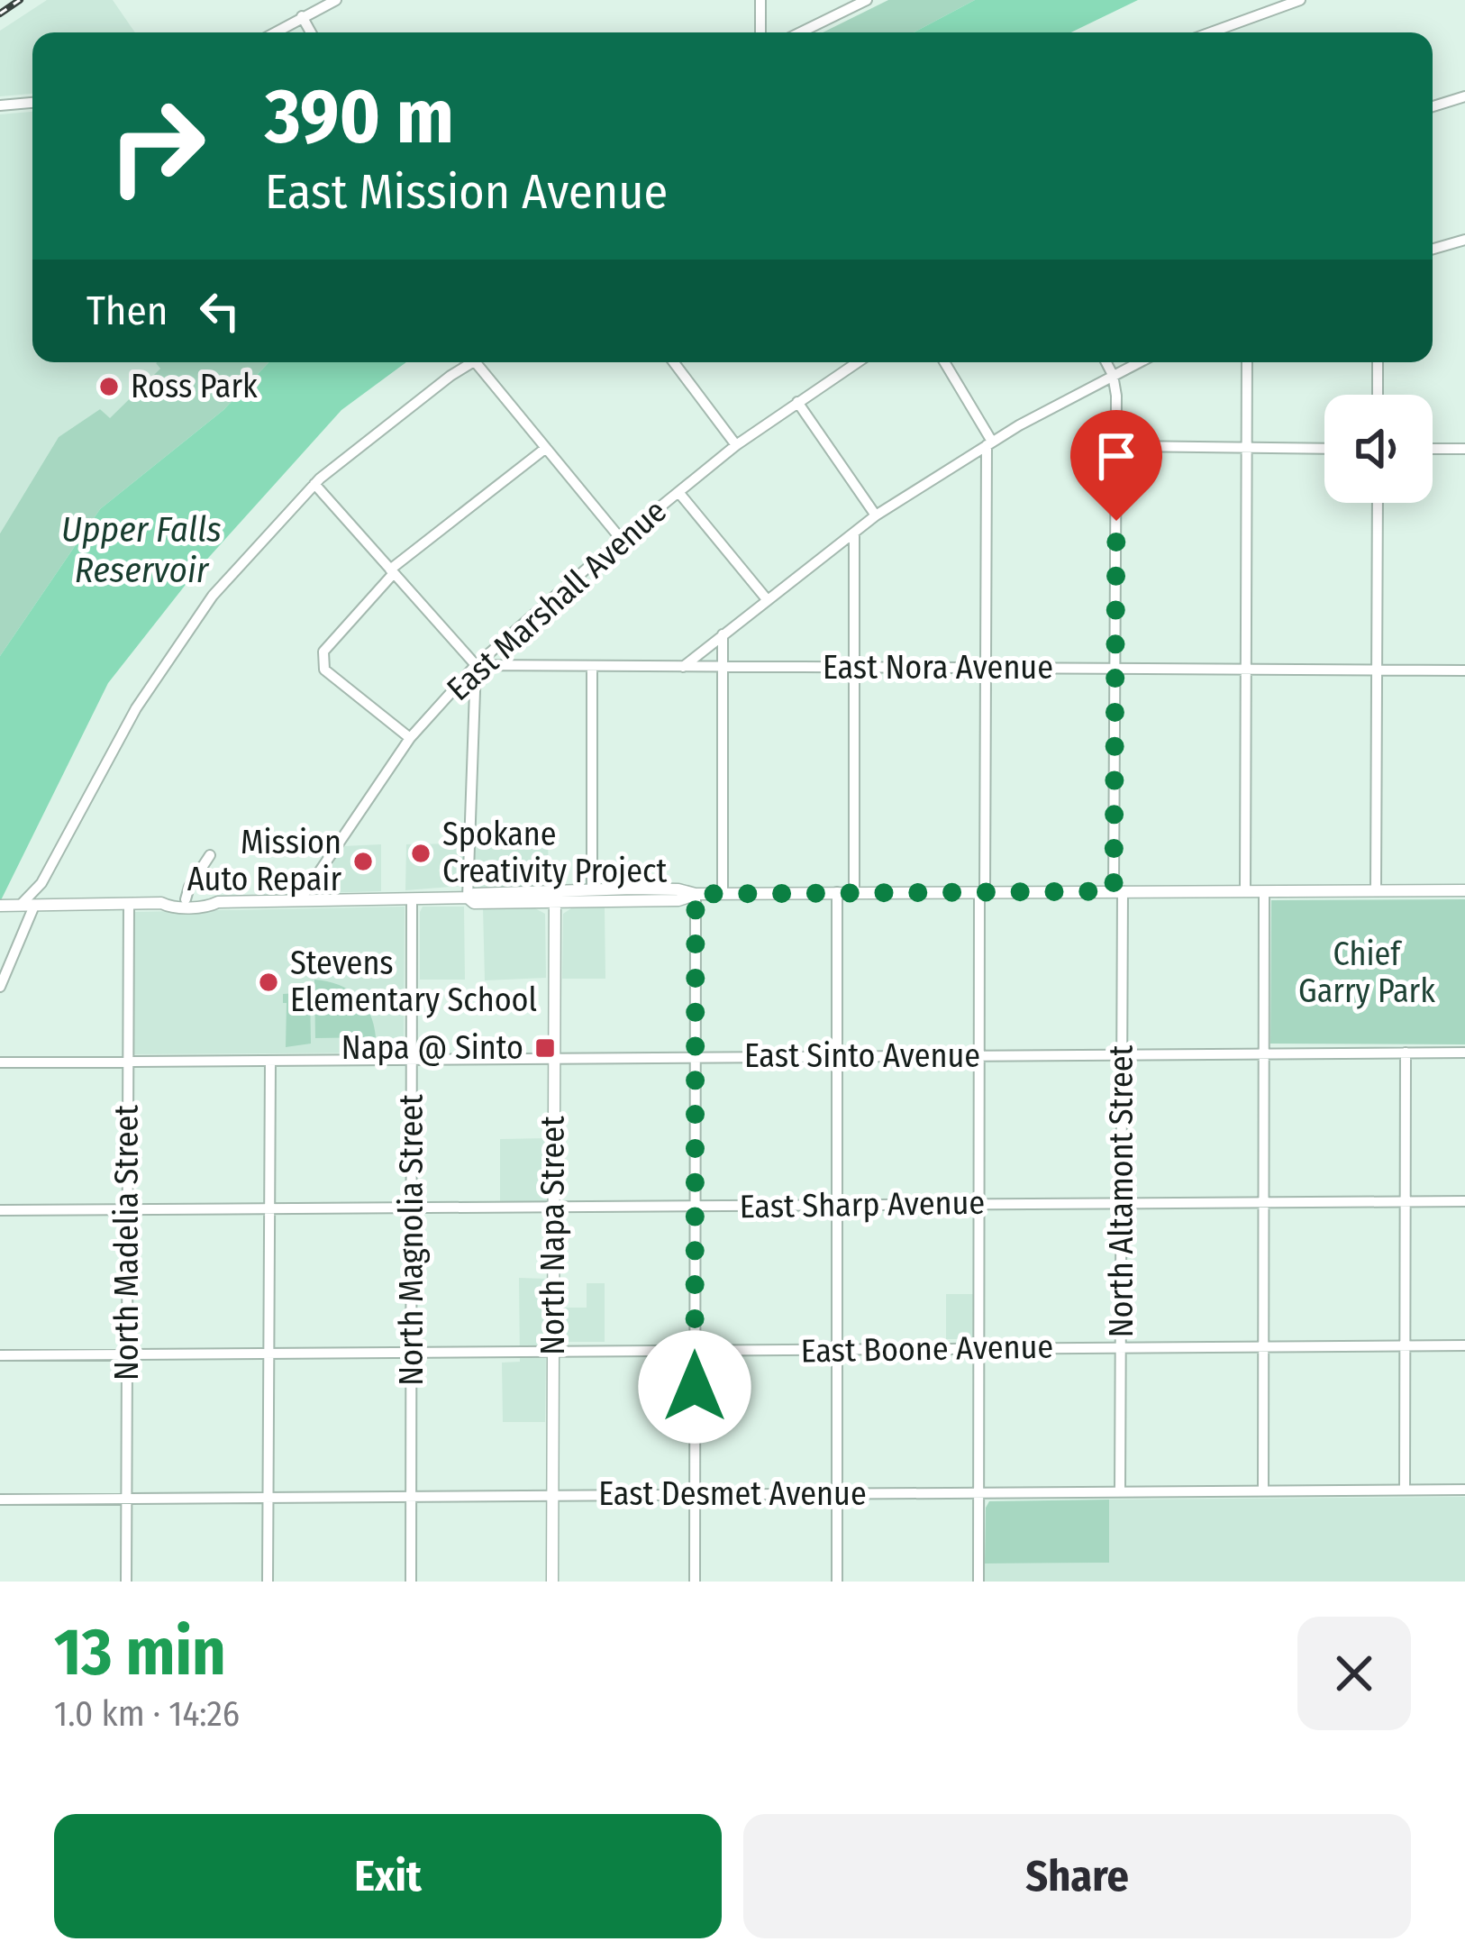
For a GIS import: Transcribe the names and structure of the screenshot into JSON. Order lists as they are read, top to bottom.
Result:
{
  "streets": {
    "main road": ["North Napa Street"],
    "street": [
      "East Marshall Avenue",
      "East Nora Avenue",
      "East Sinto Avenue",
      "North Altamont Street",
      "East Sharp Avenue",
      "North Magnolia Street",
      "North Madelia Street",
      "East Boone Avenue",
      "East Desmet Avenue"
    ]
  },
  "crossings": [
    ["East Marshall Avenue", "East Nora Avenue"],
    ["East Nora Avenue", "North Altamont Street"],
    ["East Sinto Avenue", "North Altamont Street"],
    ["East Sinto Avenue", "North Napa Street"],
    ["East Sinto Avenue", "North Magnolia Street"],
    ["East Sinto Avenue", "North Madelia Street"],
    ["North Altamont Street", "East Sharp Avenue"],
    ["North Altamont Street", "East Boone Avenue"],
    ["North Altamont Street", "East Desmet Avenue"],
    ["East Sharp Avenue", "North Napa Street"],
    ["East Sharp Avenue", "North Magnolia Street"],
    ["East Sharp Avenue", "North Madelia Street"],
    ["North Napa Street", "East Boone Avenue"],
    ["North Napa Street", "East Desmet Avenue"],
    ["North Magnolia Street", "East Boone Avenue"],
    ["North Magnolia Street", "East Desmet Avenue"],
    ["North Madelia Street", "East Boone Avenue"],
    ["North Madelia Street", "East Desmet Avenue"]
  ],
  "water": ["Upper Falls Reservoir"],
  "parks": ["Chief Garry Park"],
  "places": {
    "other": [
      "Ross Park",
      "Spokane Creativity Project",
      "Mission Auto Repair",
      "Stevens Elementary School"
    ],
    "transit": ["Napa @ Sinto"]
  },
  "page": {
    "turn": ["390 m", "East Mission Avenue"],
    "then": "Then",
    "heading": ["13 min", "1.0 km · 14:26"],
    "buttons": ["Exit", "Share"]
  }
}
